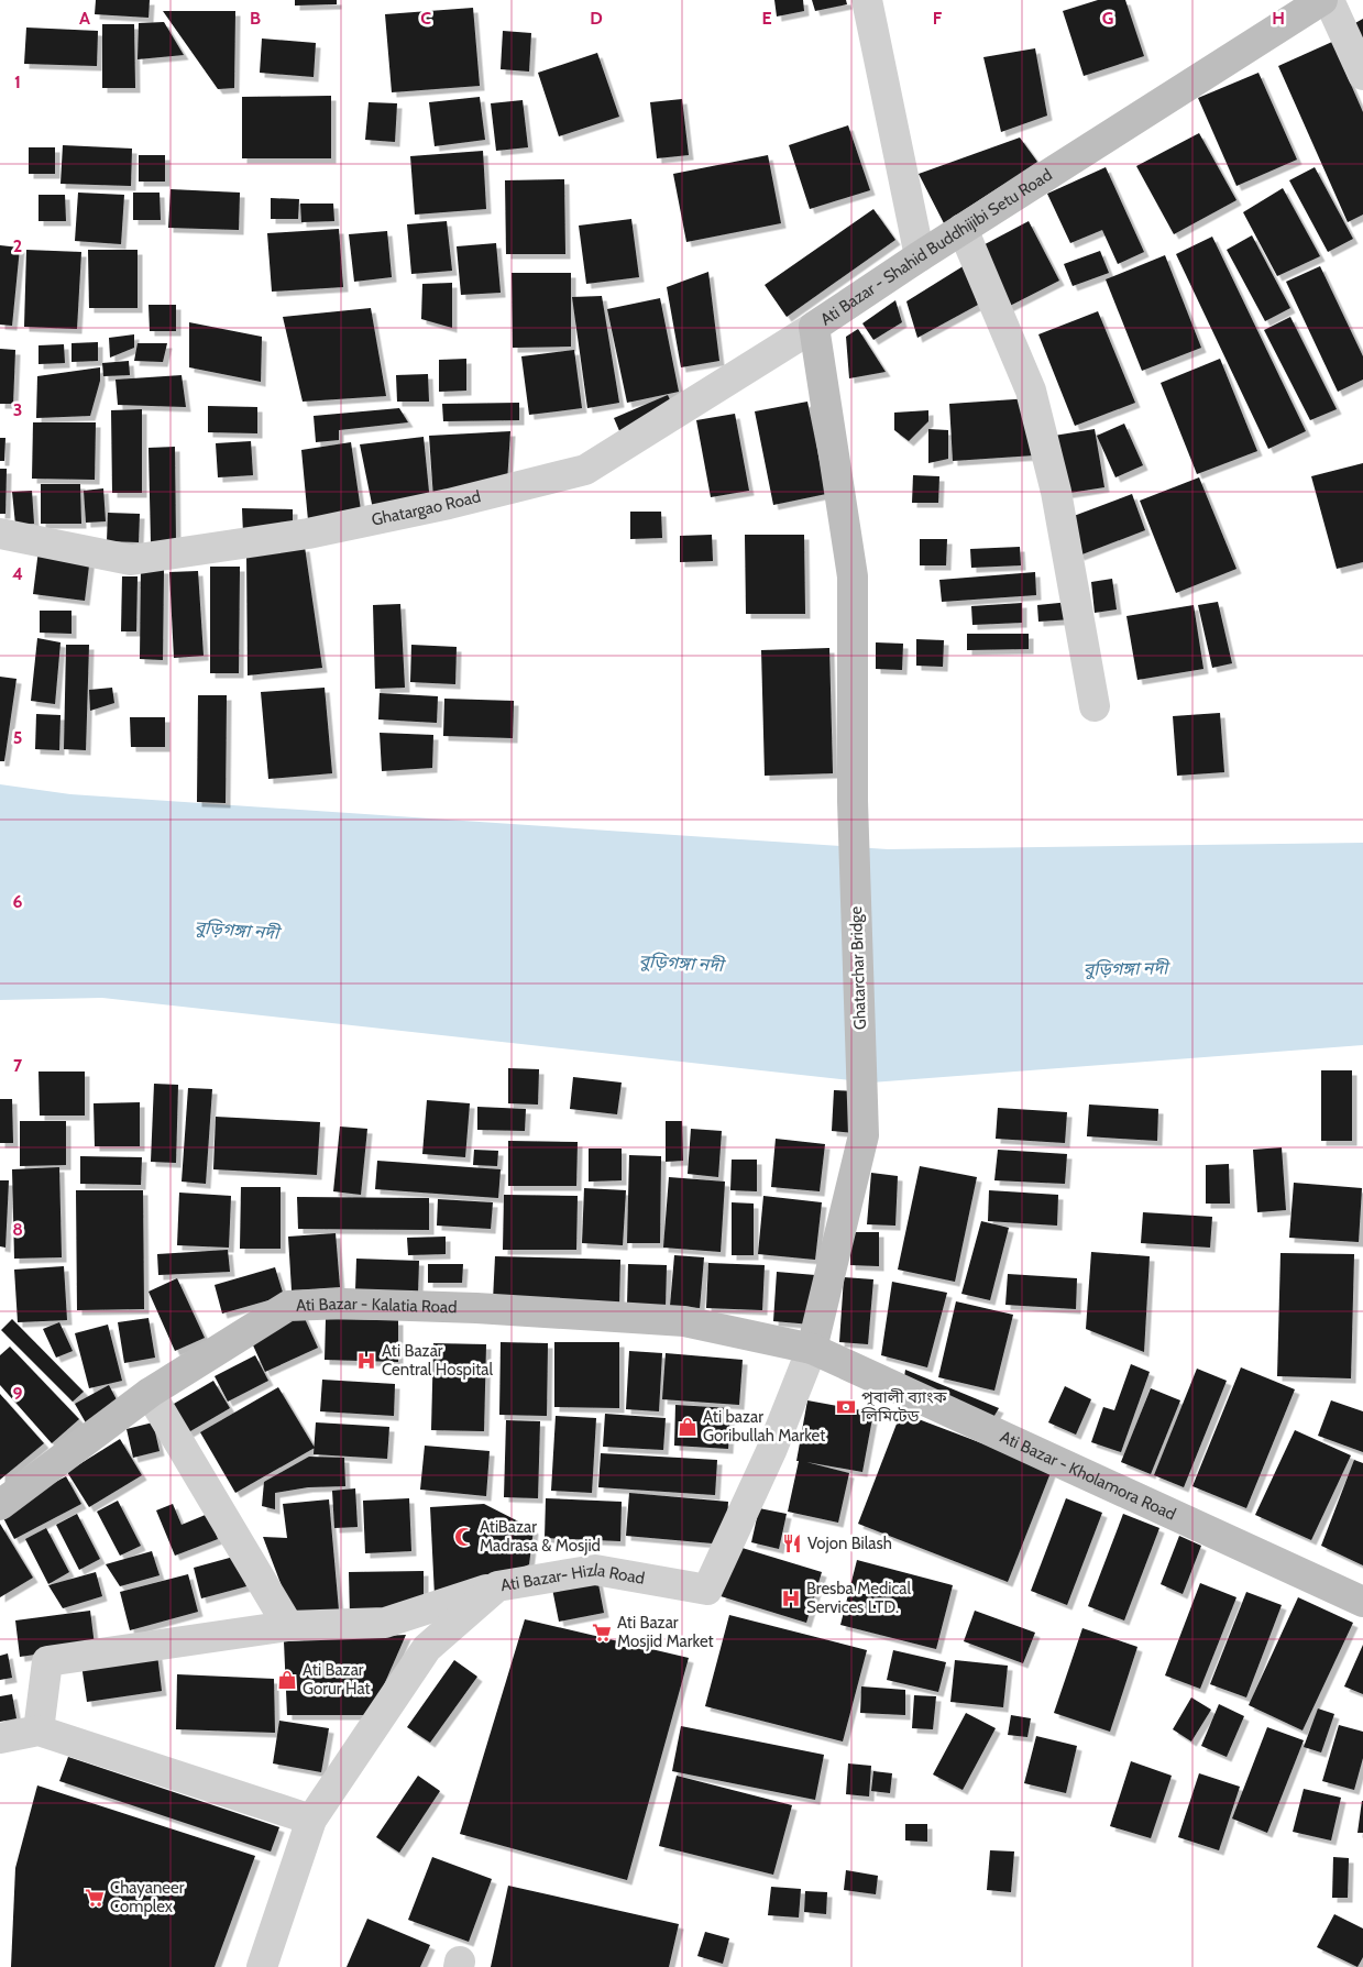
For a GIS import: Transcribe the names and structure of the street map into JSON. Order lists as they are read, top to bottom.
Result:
{
  "streets": {
    "main road": [
      "Ati Bazar - Shahid Buddhijibi Setu Road",
      "Ghatarchar Bridge",
      "Ati Bazar - Kalatia Road",
      "Ati Bazar - Kholamora Road"
    ],
    "street": ["Ghatargao Road", "Ati Bazar- Hizla Road"]
  },
  "crossings": [
    ["Ati Bazar - Shahid Buddhijibi Setu Road", "Ghatargao Road"],
    ["Ati Bazar - Shahid Buddhijibi Setu Road", "Ghatarchar Bridge"],
    ["Ghatarchar Bridge", "Ati Bazar - Kalatia Road"],
    ["Ghatarchar Bridge", "Ati Bazar - Kholamora Road"],
    ["Ghatarchar Bridge", "Ati Bazar- Hizla Road"],
    ["Ati Bazar - Kalatia Road", "Ati Bazar - Kholamora Road"],
    ["Ati Bazar - Kalatia Road", "Ati Bazar- Hizla Road"],
    ["Ati Bazar - Kholamora Road", "Ati Bazar- Hizla Road"]
  ],
  "water": ["বুড়িগঙ্গা নদী"],
  "places": {
    "hospital": ["Ati Bazar Central Hospital", "Bresba Medical Services LTD."],
    "bank": ["পূবালী ব্যাংক লিমিটেড"],
    "shop": ["Ati bazar Goribullah Market", "Ati Bazar Gorur Hat"],
    "mosque": ["AtiBazar Madrasa & Mosjid"],
    "restaurant": ["Vojon Bilash"],
    "supermarket": ["Ati Bazar Mosjid Market", "Chayaneer Complex"]
  },
  "grid": {
    "columns": [
      "A",
      "B",
      "C",
      "D",
      "E",
      "F",
      "G",
      "H"
    ],
    "rows": [
      "1",
      "2",
      "3",
      "4",
      "5",
      "6",
      "7",
      "8",
      "9"
    ]
  }
}
